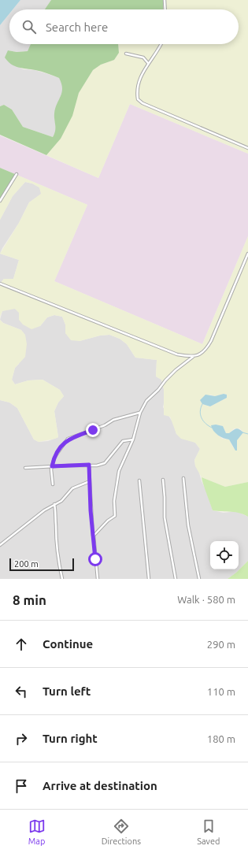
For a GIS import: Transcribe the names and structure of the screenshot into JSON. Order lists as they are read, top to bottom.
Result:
{
  "scale_bar": "200 m",
  "page": {
    "search": "Search here",
    "scale": "200 m",
    "heading": ["8 min", "Walk · 580 m"],
    "list": [
      ["Continue", "290 m"],
      ["Turn left", "110 m"],
      ["Turn right", "180 m"],
      "Arrive at destination"
    ],
    "nav": ["Map", "Directions", "Saved"]
  }
}
